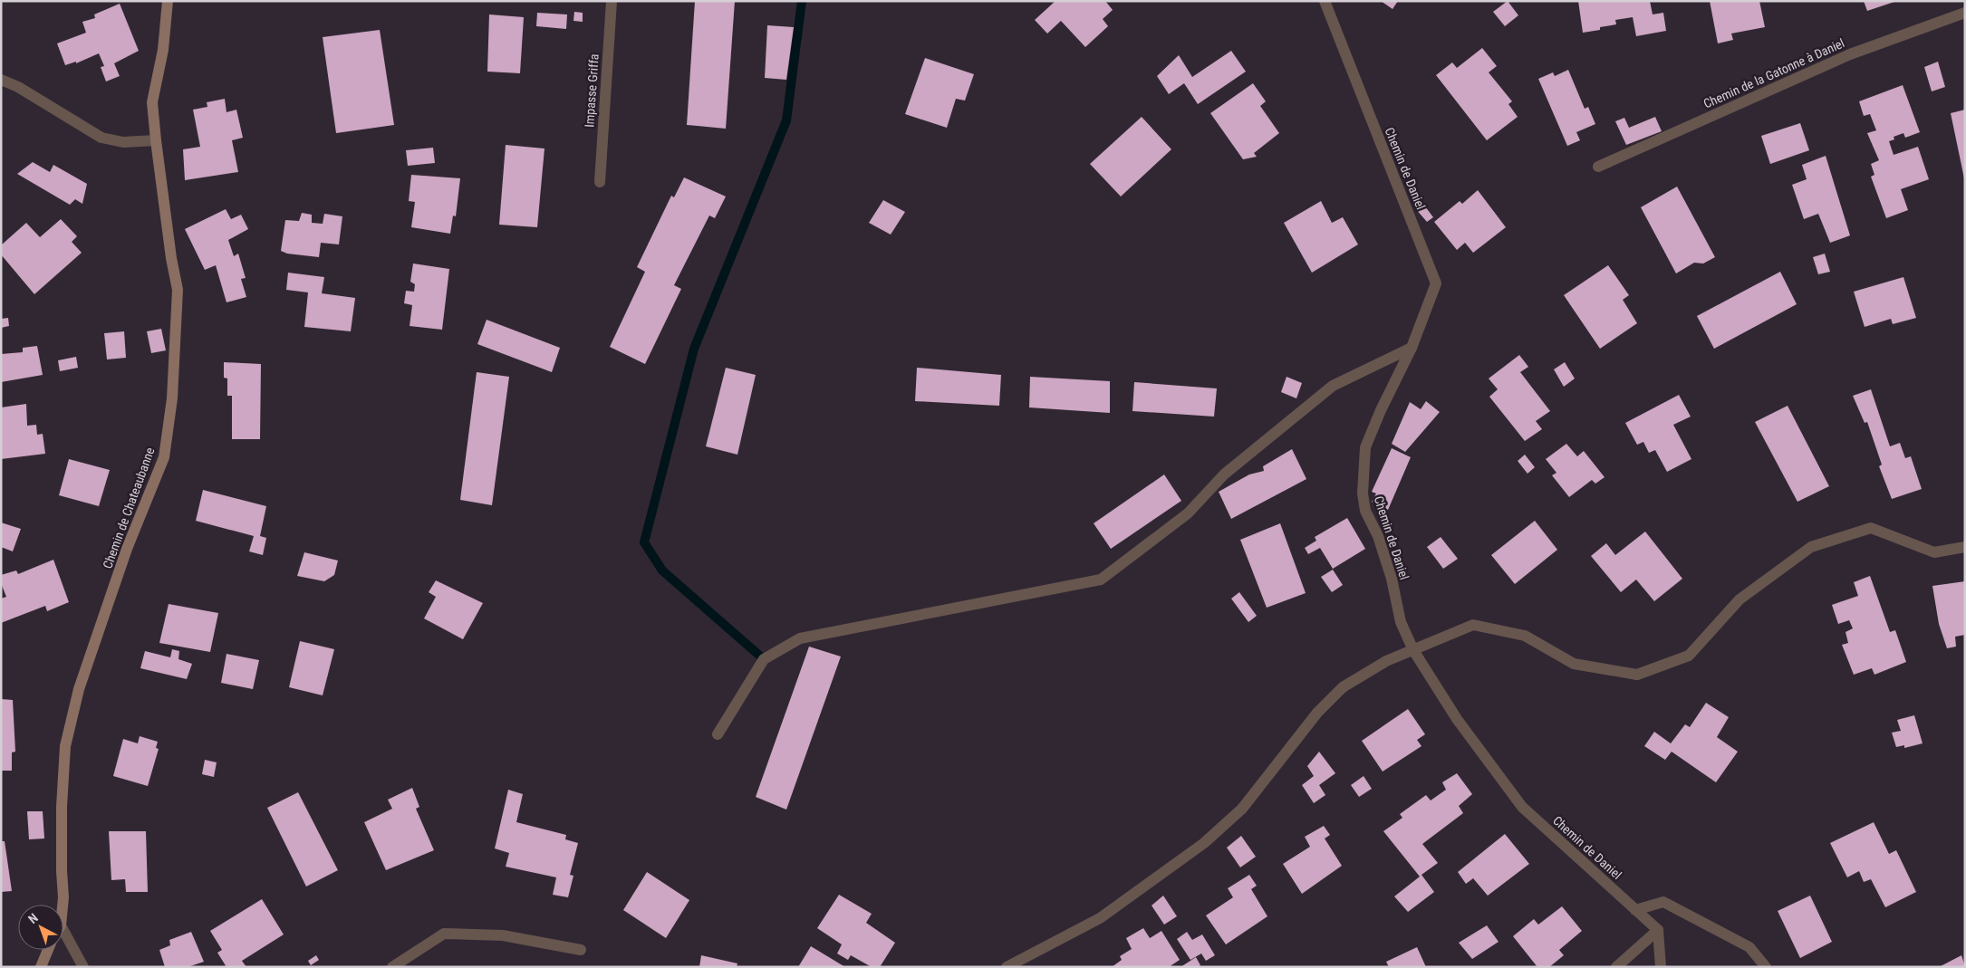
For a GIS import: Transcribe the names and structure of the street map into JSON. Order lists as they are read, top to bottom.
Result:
{
  "streets": {
    "street": [
      "Chemin de la Gatonne à Daniel",
      "Impasse Griffa",
      "Chemin de Daniel",
      "Chemin de Chateaubanne"
    ]
  },
  "north": "top left"
}
